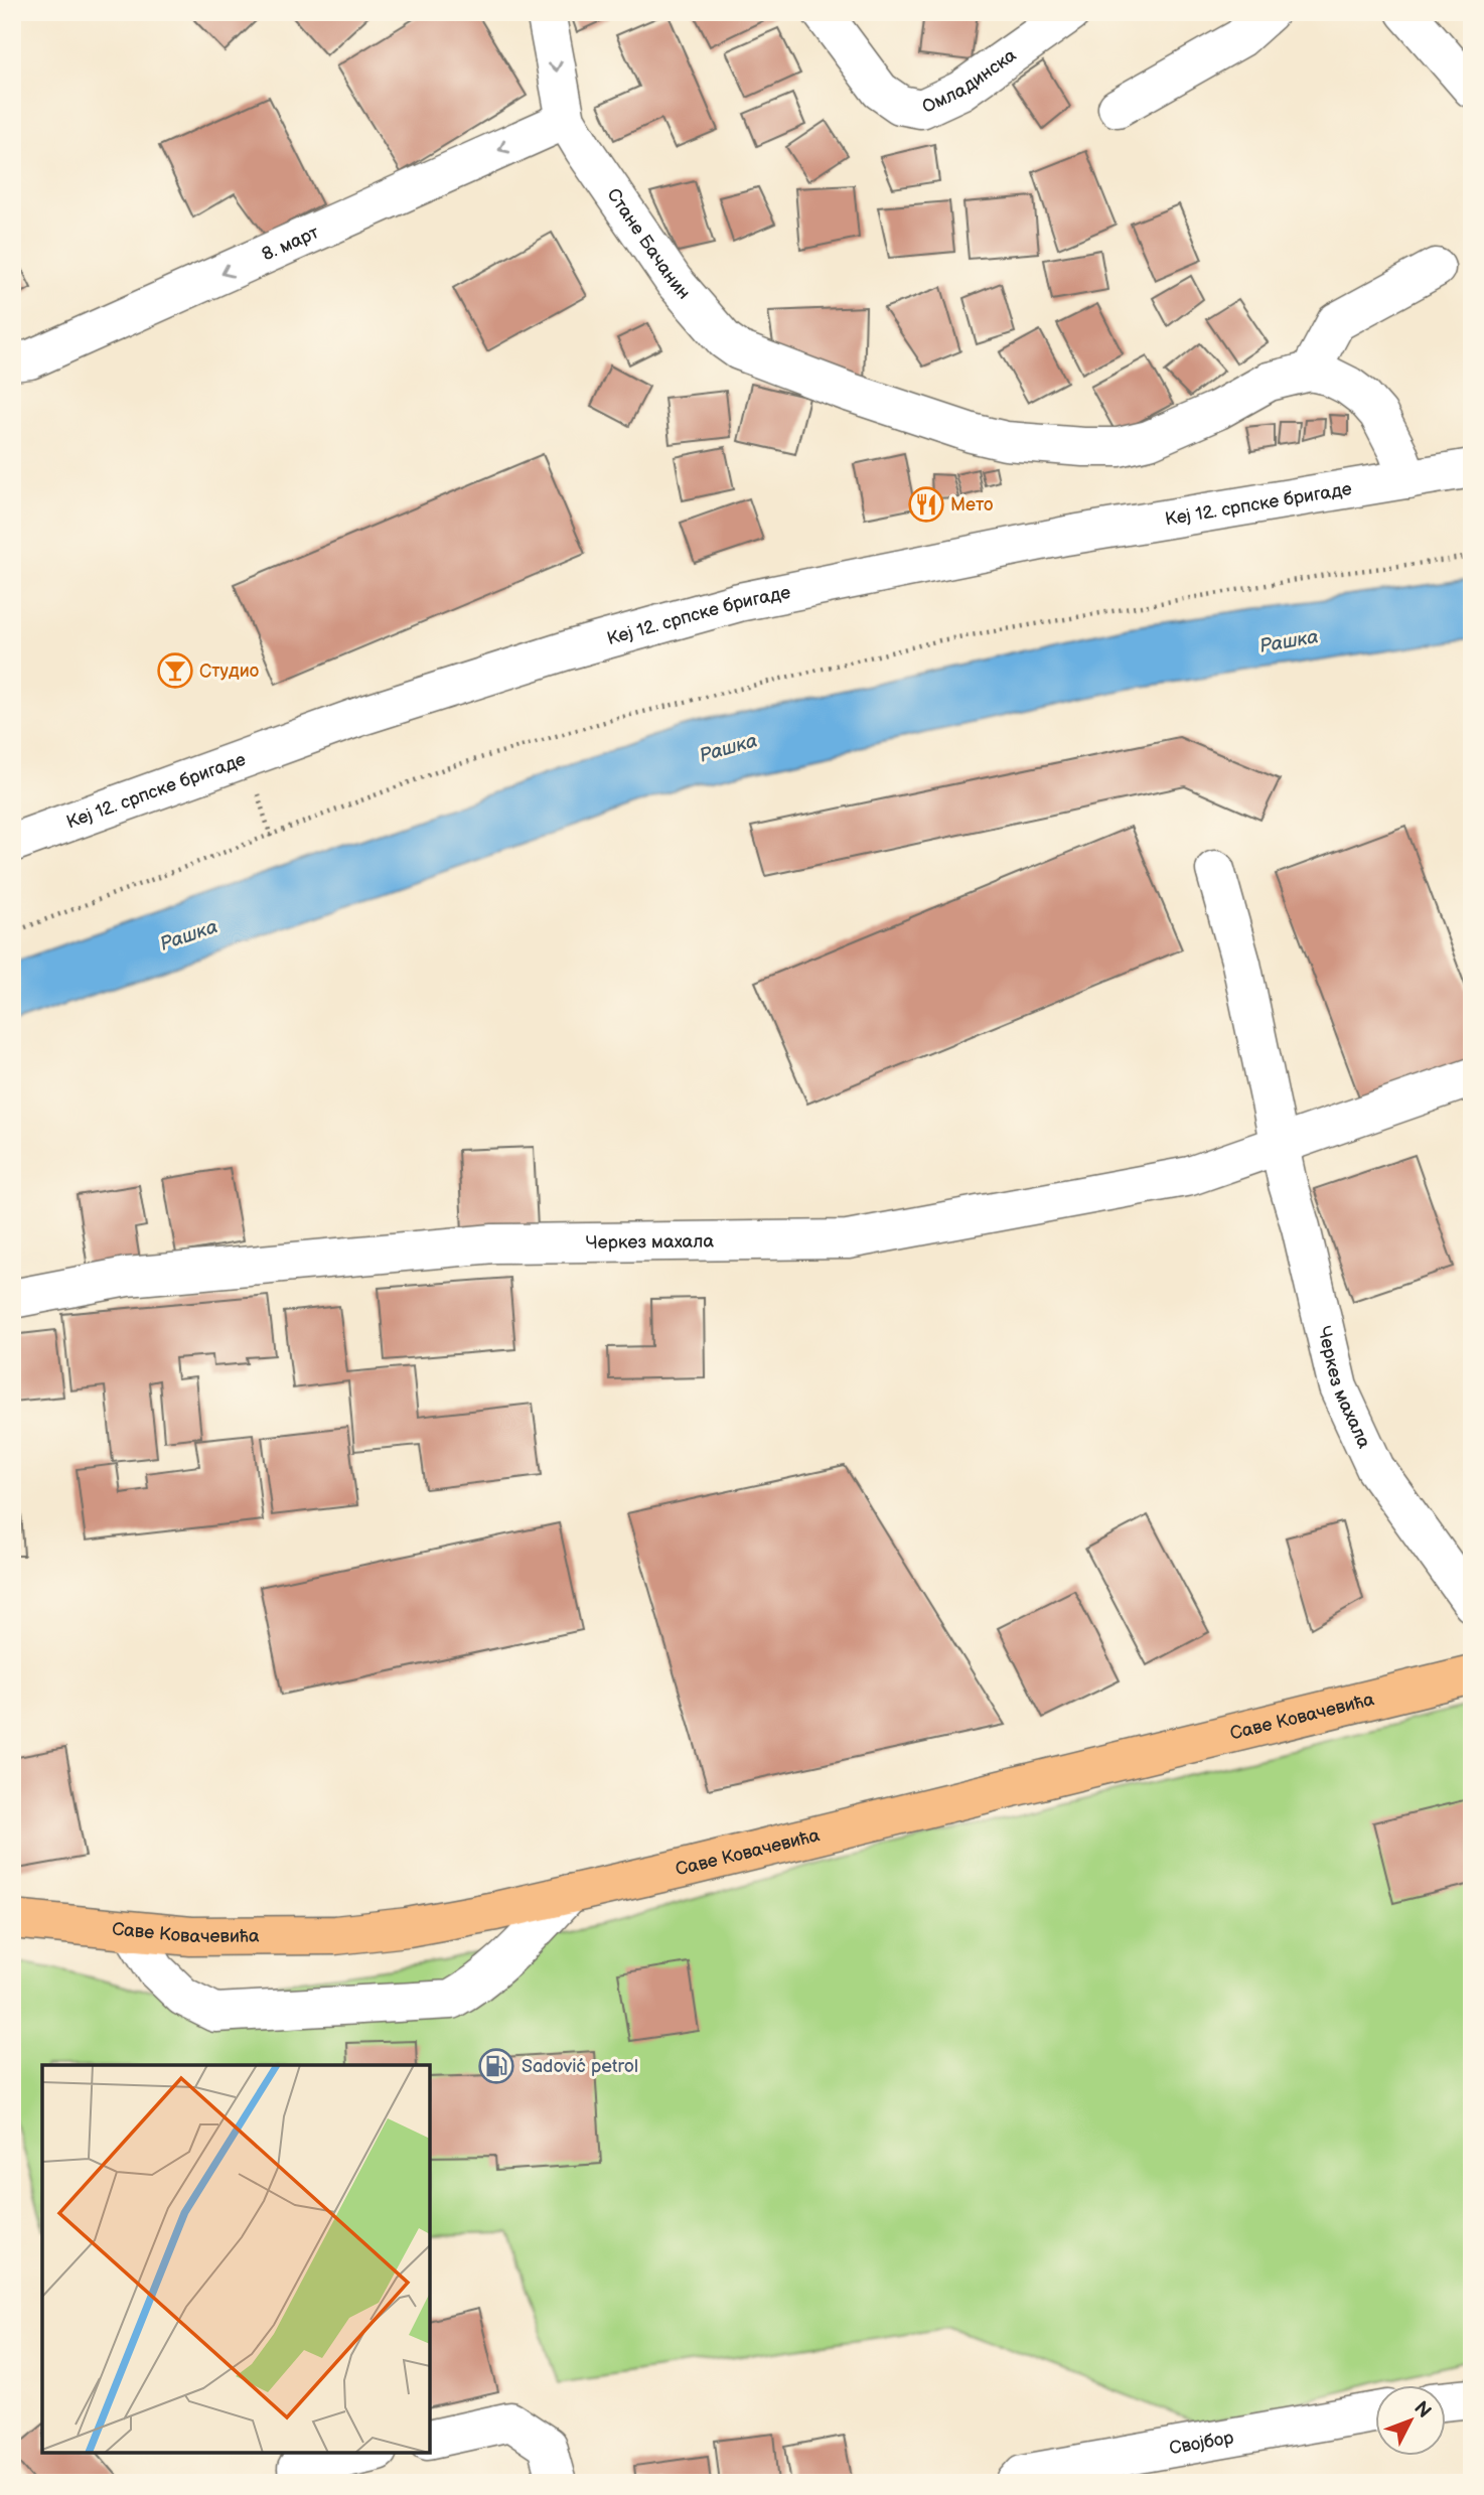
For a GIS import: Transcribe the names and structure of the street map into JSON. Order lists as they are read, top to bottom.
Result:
{
  "streets": {
    "main road": ["Саве Ковачевића"],
    "street": [
      "Омладинска",
      "Стане Бачанин",
      "8. март",
      "Кеј 12. српске бригаде",
      "Черкез махала",
      "Својбор"
    ]
  },
  "crossings": [
    ["Стане Бачанин", "8. март"]
  ],
  "one_way": ["8. март"],
  "water": ["Рашка"],
  "places": {
    "restaurant": ["Мето"],
    "bar": ["Студио"],
    "fuel station": ["Sadović petrol"]
  },
  "north": "top right"
}
